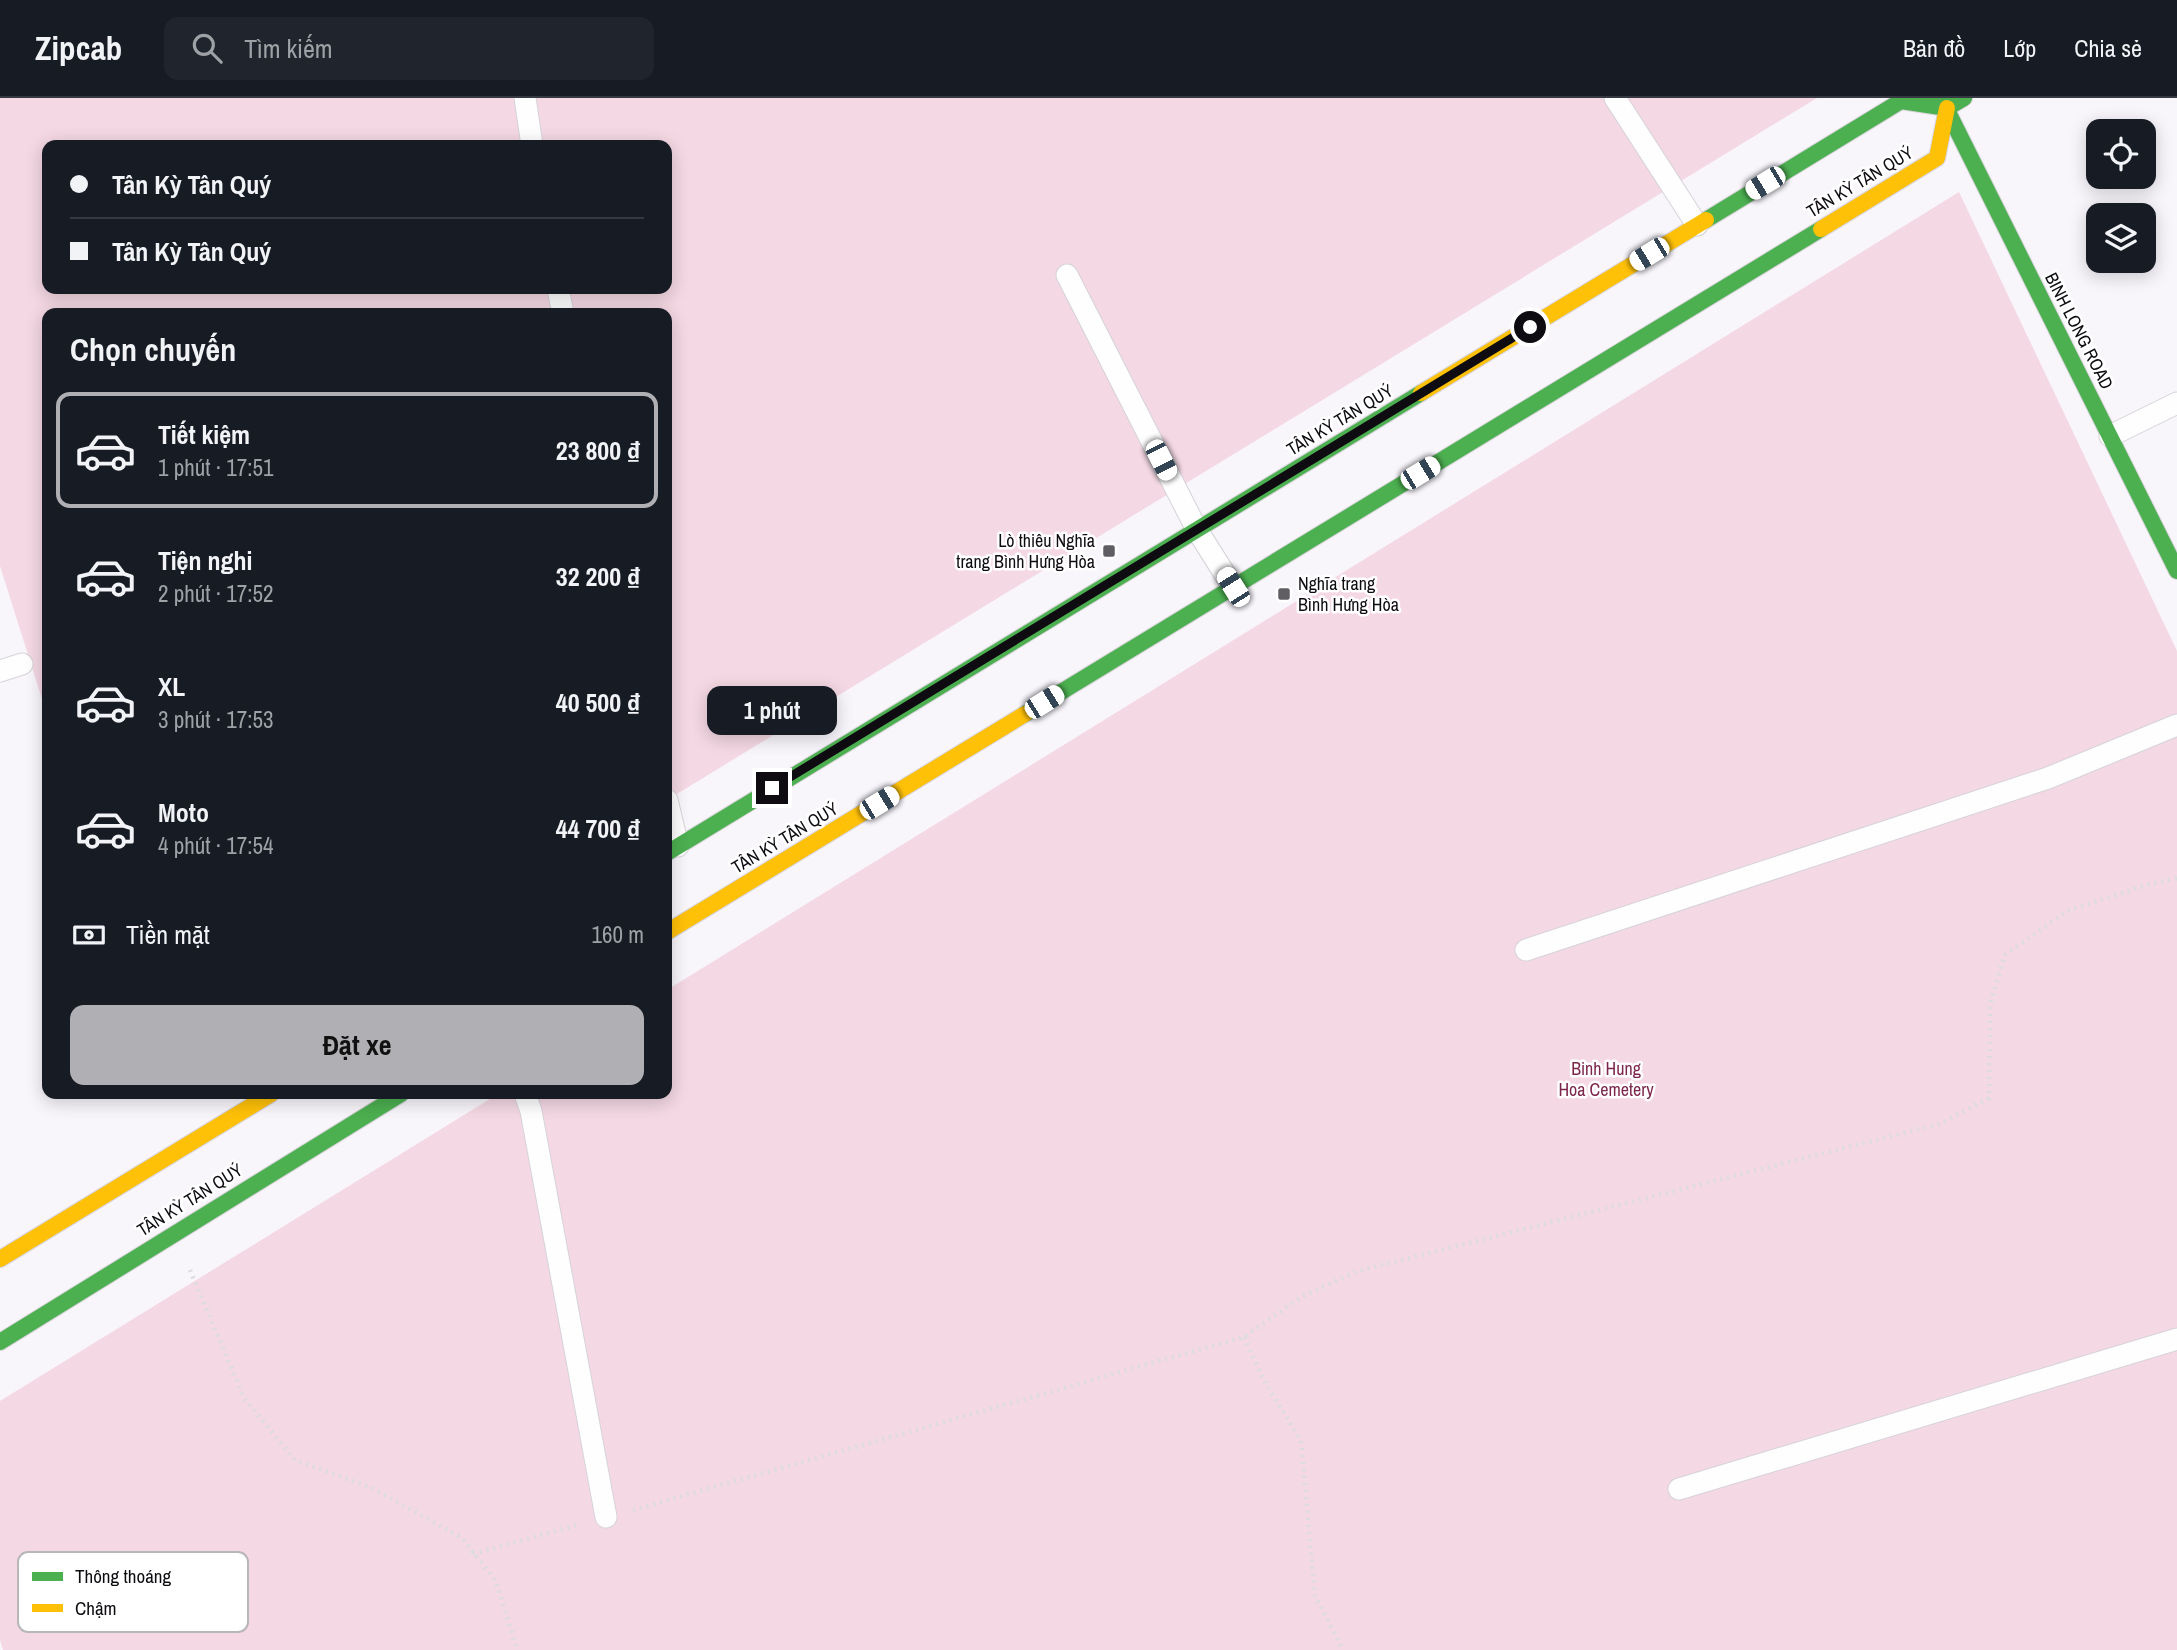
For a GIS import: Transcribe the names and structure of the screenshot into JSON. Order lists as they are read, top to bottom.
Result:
{
  "streets": {
    "main road": ["TÂN KỲ TÂN QUÝ", "BINH LONG ROAD"]
  },
  "crossings": [
    ["TÂN KỲ TÂN QUÝ", "BINH LONG ROAD"]
  ],
  "parks": ["Binh Hung Hoa Cemetery"],
  "places": {
    "transit": ["Lò thiêu Nghĩa trang Bình Hưng Hòa", "Nghĩa trang Bình Hưng Hòa"]
  },
  "legend": ["Thông thoáng", "Chậm"],
  "page": {
    "header": "Zipcab",
    "search": "Tìm kiếm",
    "nav": ["Bản đồ", "Lớp", "Chia sẻ"],
    "banner": ["Tân Kỳ Tân Quý", "Tân Kỳ Tân Quý"],
    "heading": "Chọn chuyến",
    "list": [
      {
        "name": "Tiết kiệm",
        "note": "1 phút · 17:51",
        "value": "23 800 ₫"
      },
      {
        "name": "Tiện nghi",
        "note": "2 phút · 17:52",
        "value": "32 200 ₫"
      },
      {
        "name": "XL",
        "note": "3 phút · 17:53",
        "value": "40 500 ₫"
      },
      {
        "name": "Moto",
        "note": "4 phút · 17:54",
        "value": "44 700 ₫"
      }
    ],
    "bubble": "1 phút",
    "pay": ["Tiền mặt", "160 m"],
    "buttons": "Đặt xe"
  }
}
